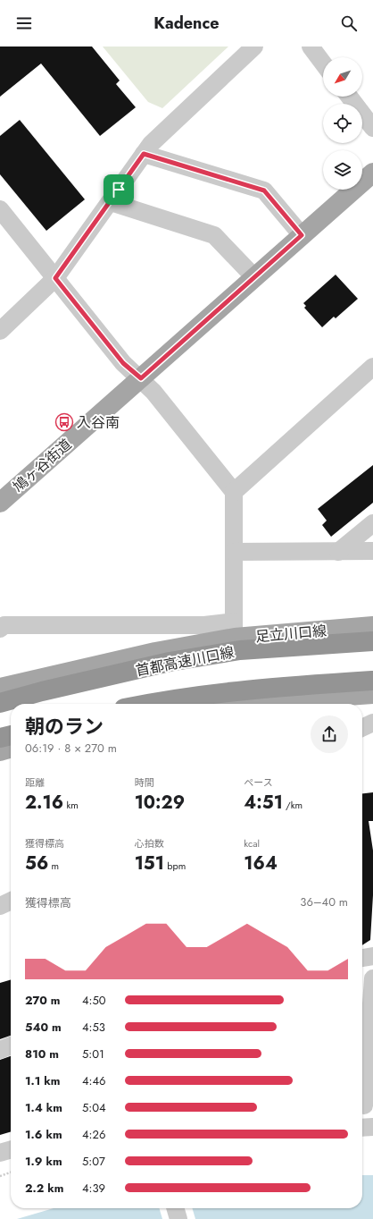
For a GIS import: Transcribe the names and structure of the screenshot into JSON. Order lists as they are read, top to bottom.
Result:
{
  "streets": {
    "highway": ["首都高速川口線"],
    "main road": ["鳩ヶ谷街道", "足立川口線"]
  },
  "crossings": [
    ["足立川口線", "首都高速川口線"]
  ],
  "places": {
    "bus stop": ["入谷南"]
  },
  "north": "bottom left",
  "page": {
    "header": "Kadence",
    "heading": ["朝のラン", "06:19 · 8 × 270 m"],
    "stats": [
      ["距離", "2.16 km"],
      ["時間", "10:29"],
      ["ペース", "4:51 /km"],
      ["獲得標高", "56 m"],
      ["心拍数", "151 bpm"],
      ["kcal", "164"]
    ],
    "chart": ["獲得標高", "36–40 m"],
    "list": [
      {
        "name": "270 m",
        "note": "4:50"
      },
      {
        "name": "540 m",
        "note": "4:53"
      },
      {
        "name": "810 m",
        "note": "5:01"
      },
      {
        "name": "1.1 km",
        "note": "4:46"
      },
      {
        "name": "1.4 km",
        "note": "5:04"
      },
      {
        "name": "1.6 km",
        "note": "4:26"
      },
      {
        "name": "1.9 km",
        "note": "5:07"
      },
      {
        "name": "2.2 km",
        "note": "4:39"
      }
    ]
  }
}
